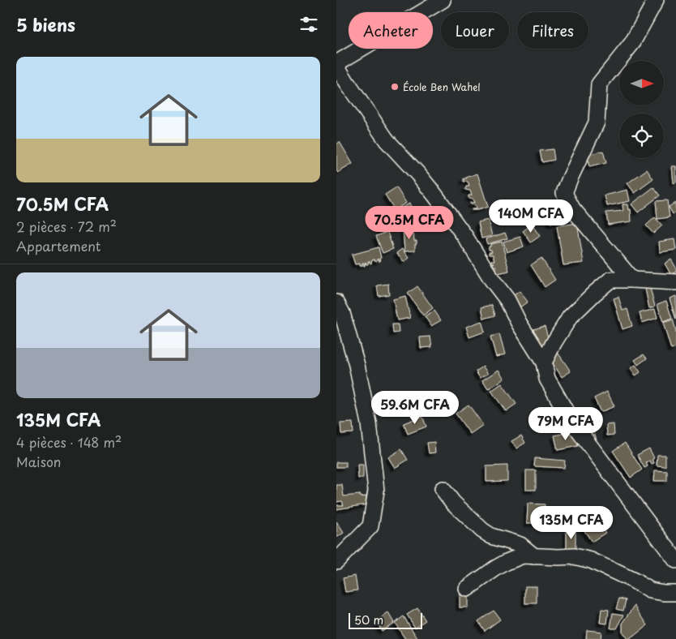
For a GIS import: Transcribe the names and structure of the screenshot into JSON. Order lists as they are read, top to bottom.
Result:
{
  "places": ["École Ben Wahel"],
  "scale_bar": "50 m",
  "north": "right",
  "page": {
    "heading": "5 biens",
    "chip": ["Acheter", "Louer", "Filtres"],
    "list": [
      {
        "name": "70.5M CFA",
        "note": "2 pièces · 72 m² · Appartement"
      },
      {
        "name": "135M CFA",
        "note": "4 pièces · 148 m² · Maison"
      }
    ],
    "price": [
      "140M CFA",
      "70.5M CFA",
      "59.6M CFA",
      "79M CFA",
      "135M CFA"
    ],
    "scale": "50 m"
  }
}
